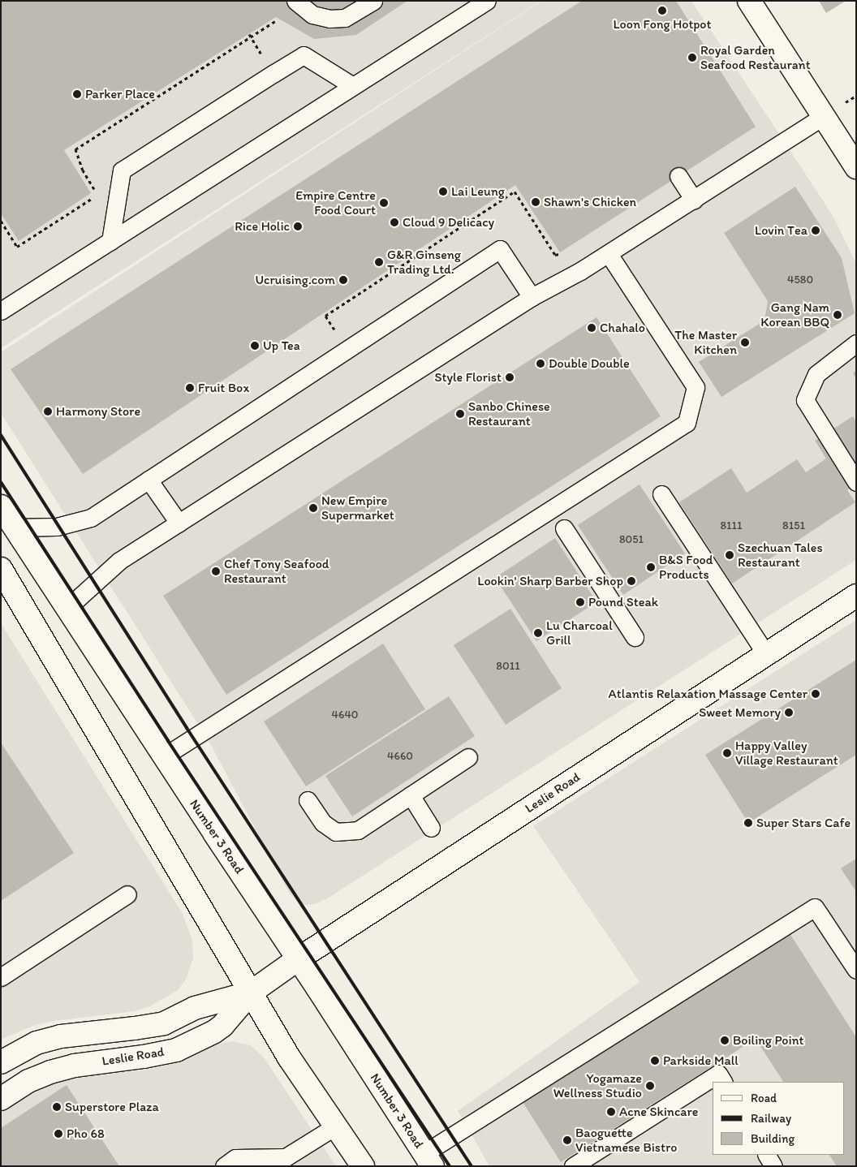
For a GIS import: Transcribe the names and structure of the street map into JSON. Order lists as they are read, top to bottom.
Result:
{
  "streets": {
    "main road": ["Leslie Road", "Number 3 Road"]
  },
  "crossings": [
    ["Leslie Road", "Number 3 Road"]
  ],
  "places": [
    "Loon Fong Hotpot",
    "Royal Garden Seafood Restaurant",
    "Parker Place",
    "Lai Leung",
    "Shawn's Chicken",
    "Empire Centre Food Court",
    "Cloud 9 Delicacy",
    "Rice Holic",
    "Lovin Tea",
    "G&R Ginseng Trading Ltd.",
    "Ucruising.com",
    "Gang Nam Korean BBQ",
    "Chahalo",
    "The Master Kitchen",
    "Up Tea",
    "Double Double",
    "Style Florist",
    "Fruit Box",
    "Harmony Store",
    "Sanbo Chinese Restaurant",
    "New Empire Supermarket",
    "Szechuan Tales Restaurant",
    "B&S Food Products",
    "Chef Tony Seafood Restaurant",
    "Lookin' Sharp Barber Shop",
    "Pound Steak",
    "Lu Charcoal Grill",
    "Atlantis Relaxation Massage Center",
    "Sweet Memory",
    "Happy Valley Village Restaurant",
    "Super Stars Cafe",
    "Boiling Point",
    "Parkside Mall",
    "Yogamaze Wellness Studio",
    "Superstore Plaza",
    "Acne Skincare",
    "Pho 68",
    "Baoguette Vietnamese Bistro"
  ],
  "house_numbers": [
    "4580",
    "8111",
    "8151",
    "8051",
    "8011",
    "4640",
    "4660"
  ],
  "legend": ["Road", "Railway", "Building"]
}
